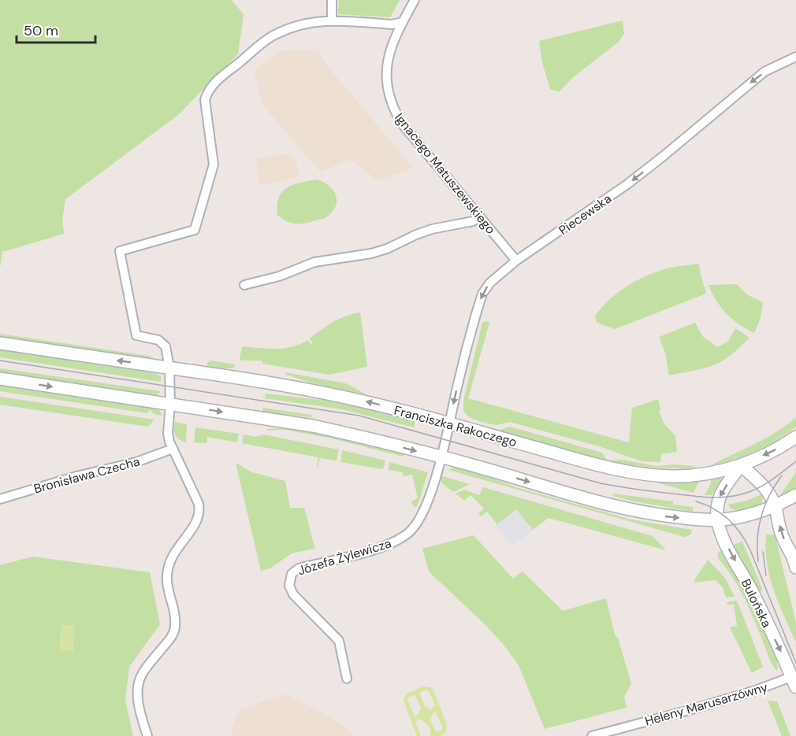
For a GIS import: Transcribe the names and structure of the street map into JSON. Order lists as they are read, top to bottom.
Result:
{
  "streets": {
    "main road": ["Franciszka Rakoczego", "Bulońska"],
    "street": [
      "Ignacego Matuszewskiego",
      "Piecewska",
      "Bronisława Czecha",
      "Józefa Żylewicza",
      "Heleny Marusarzówny"
    ]
  },
  "crossings": [
    ["Ignacego Matuszewskiego", "Piecewska"],
    ["Piecewska", "Franciszka Rakoczego"],
    ["Piecewska", "Józefa Żylewicza"],
    ["Bulońska", "Heleny Marusarzówny"]
  ],
  "one_way": ["Piecewska"],
  "scale_bar": "50 m"
}
